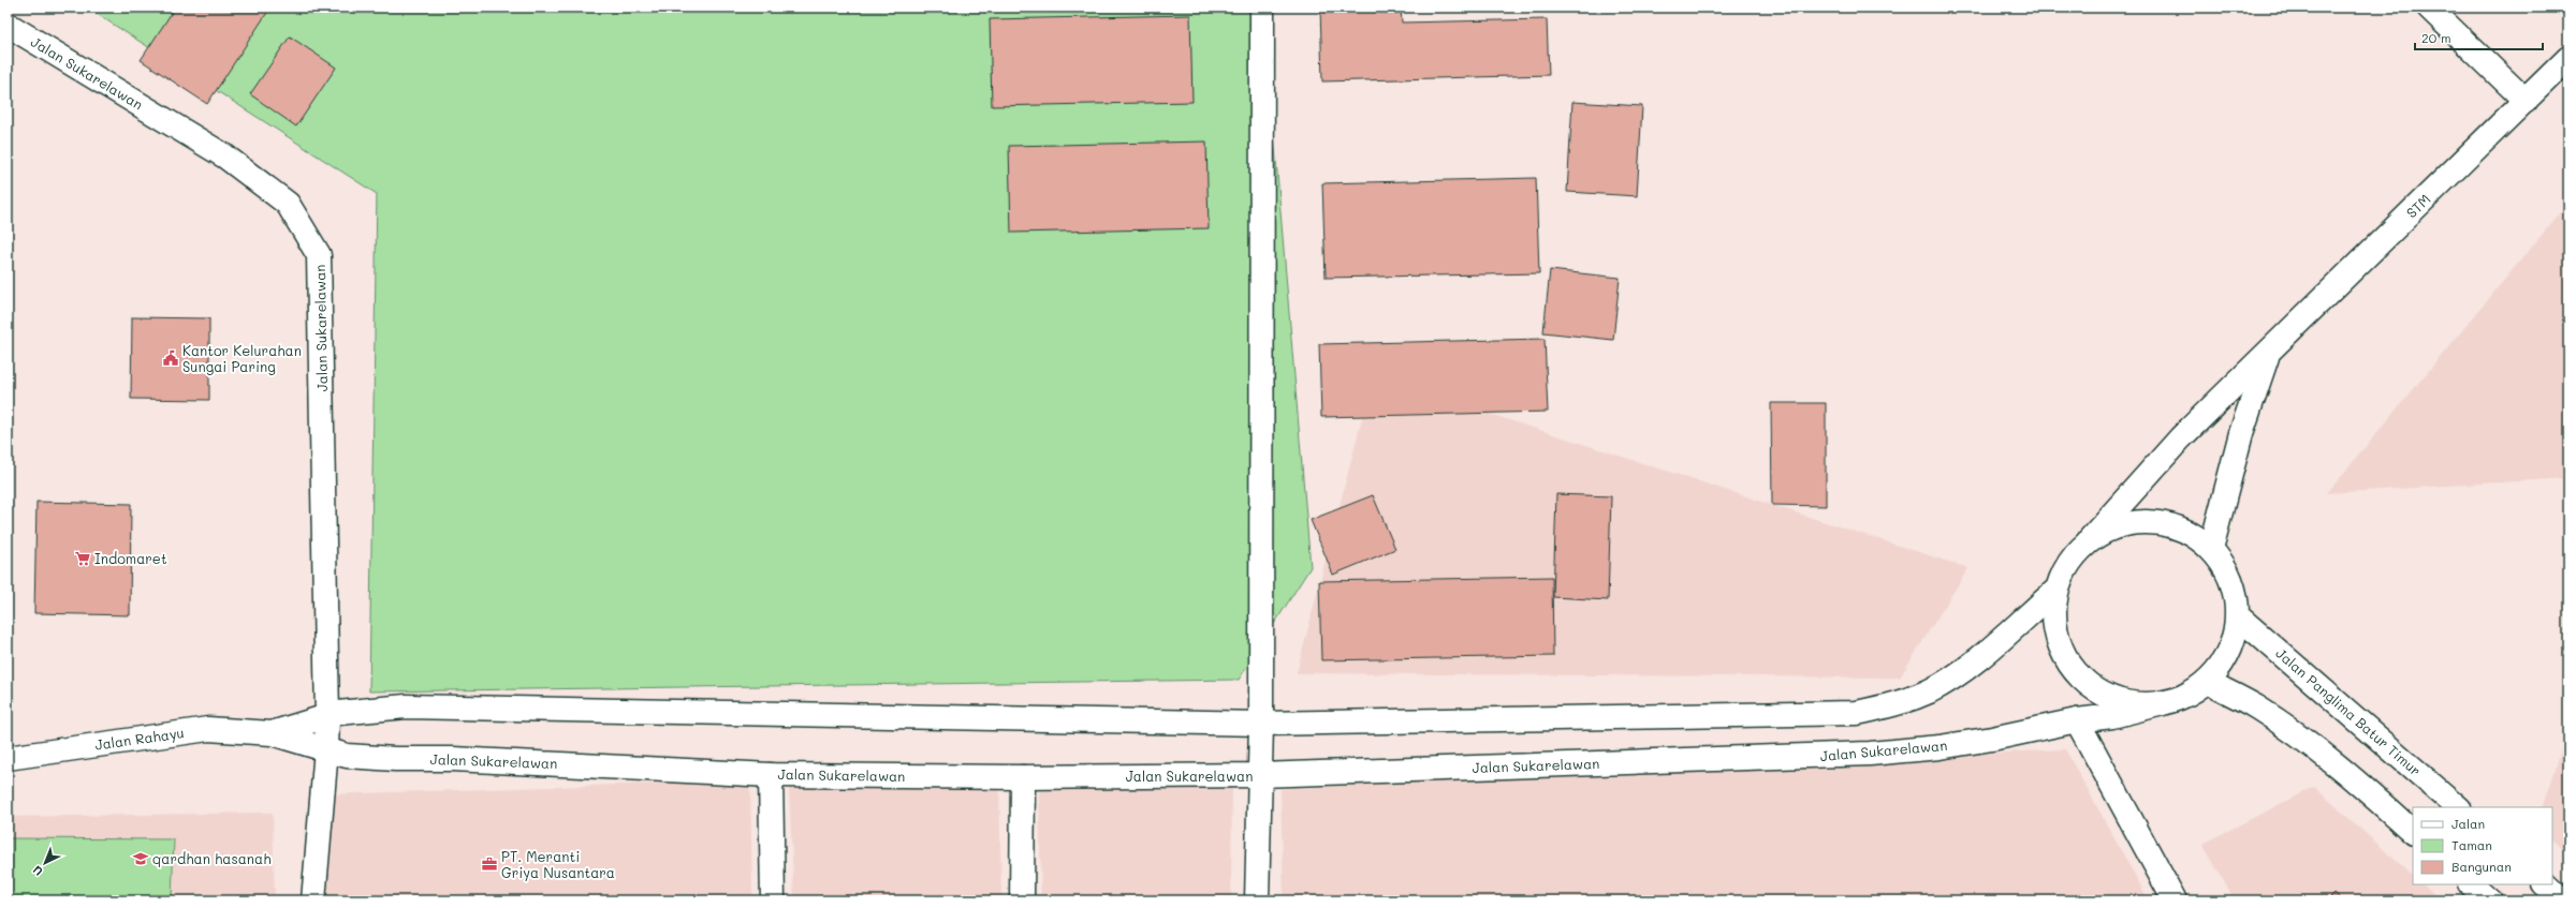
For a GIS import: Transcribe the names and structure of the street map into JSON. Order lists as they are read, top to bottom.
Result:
{
  "streets": {
    "main road": [
      "Jalan Sukarelawan",
      "STM",
      "Jalan Panglima Batur Timur",
      "Jalan Rahayu"
    ]
  },
  "crossings": [
    ["Jalan Sukarelawan", "Jalan Rahayu"]
  ],
  "places": {
    "public building": ["Kantor Kelurahan Sungai Paring"],
    "supermarket": ["Indomaret"],
    "school or university": ["qardhan hasanah"],
    "office": ["PT. Meranti Griya Nusantara"]
  },
  "legend": ["Jalan", "Taman", "Bangunan"],
  "scale_bar": "20 m",
  "north": "bottom left"
}
